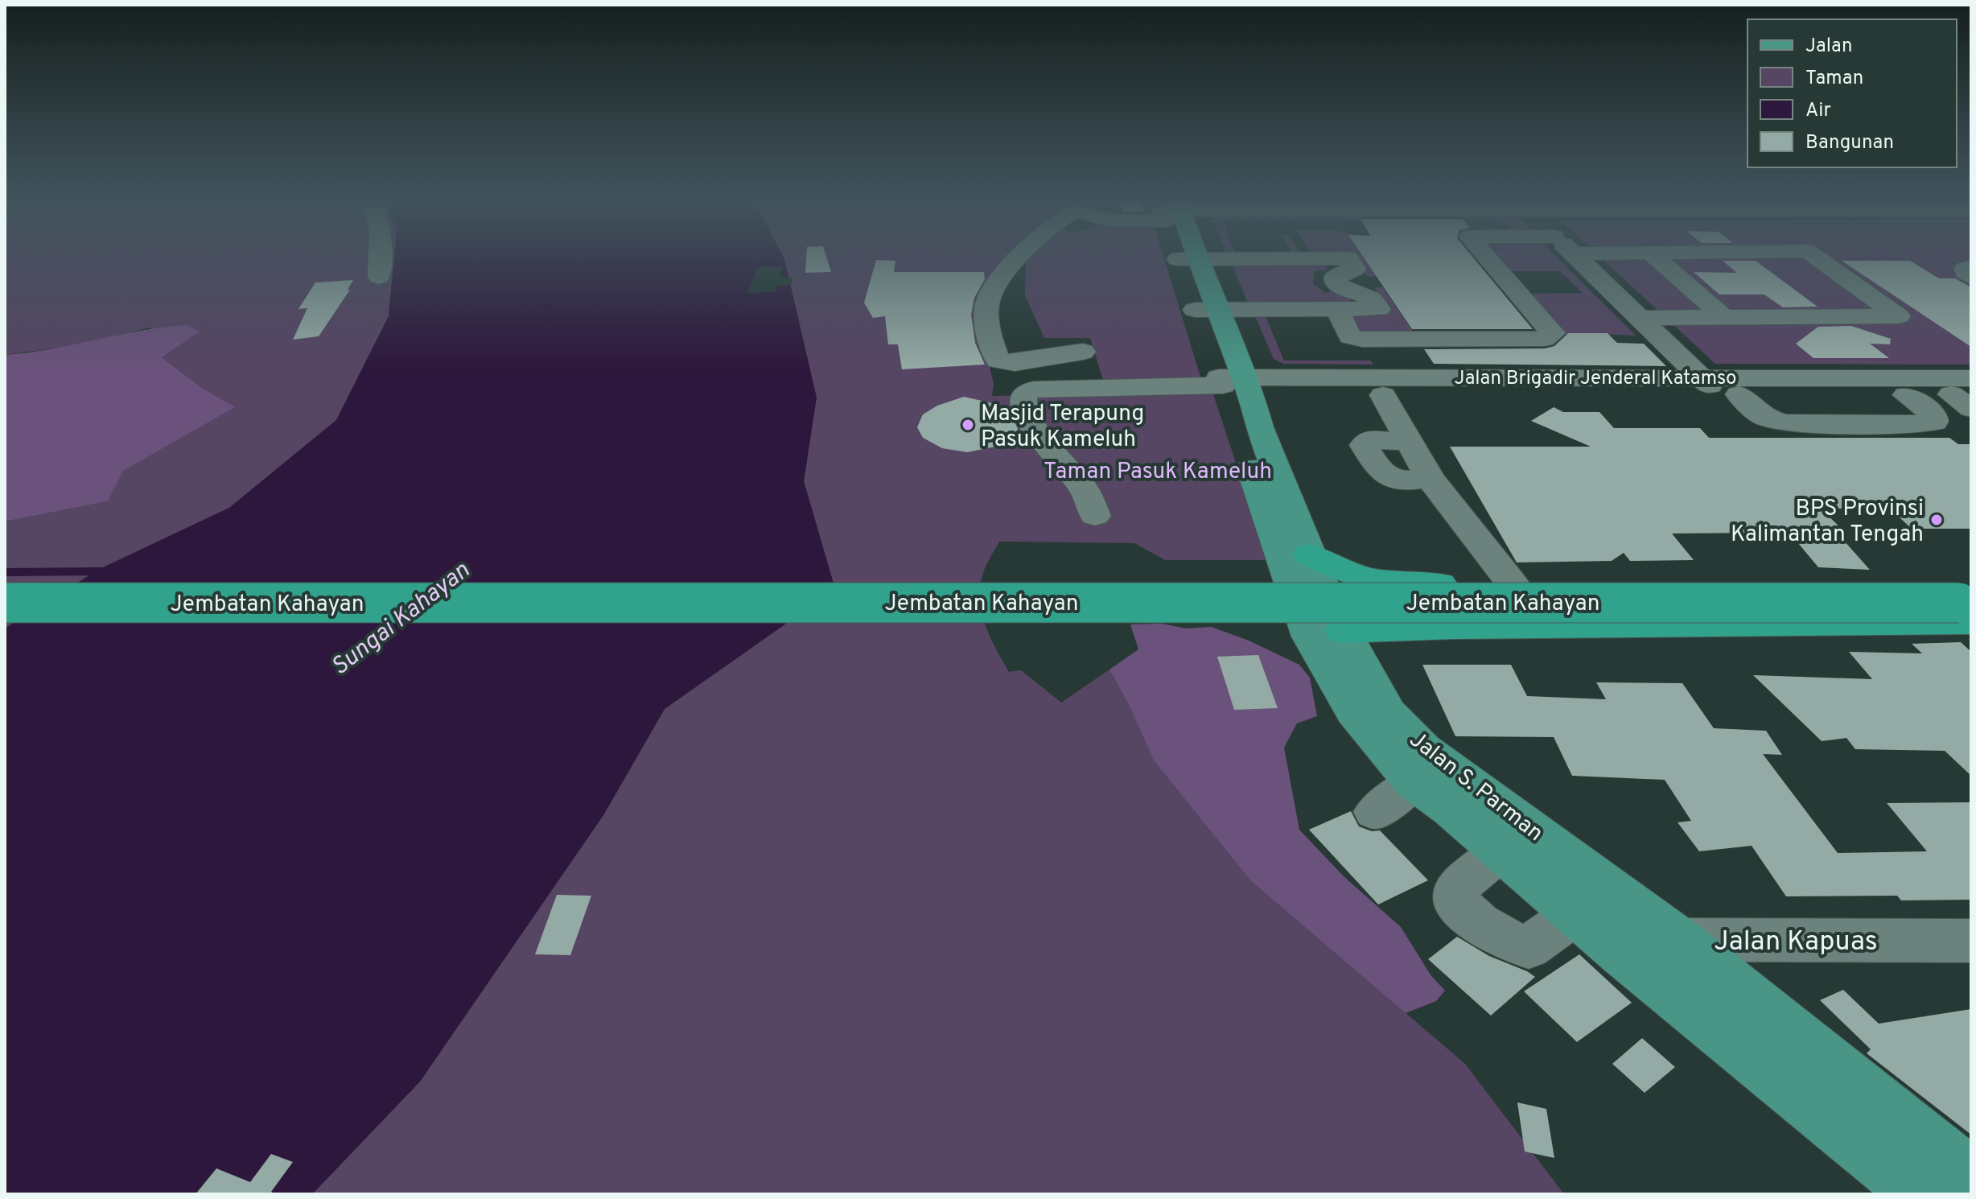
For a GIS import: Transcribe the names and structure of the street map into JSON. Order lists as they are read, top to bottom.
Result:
{
  "streets": {
    "highway": ["Jembatan Kahayan"],
    "main road": ["Jalan S. Parman"],
    "street": ["Jalan Brigadir Jenderal Katamso", "Jalan Kapuas"]
  },
  "crossings": [
    ["Jalan Brigadir Jenderal Katamso", "Jalan S. Parman"],
    ["Jalan S. Parman", "Jalan Kapuas"]
  ],
  "water": ["Sungai Kahayan"],
  "parks": ["Taman Pasuk Kameluh"],
  "places": ["Masjid Terapung Pasuk Kameluh", "BPS Provinsi Kalimantan Tengah"],
  "legend": [
    "Jalan",
    "Taman",
    "Air",
    "Bangunan"
  ]
}
